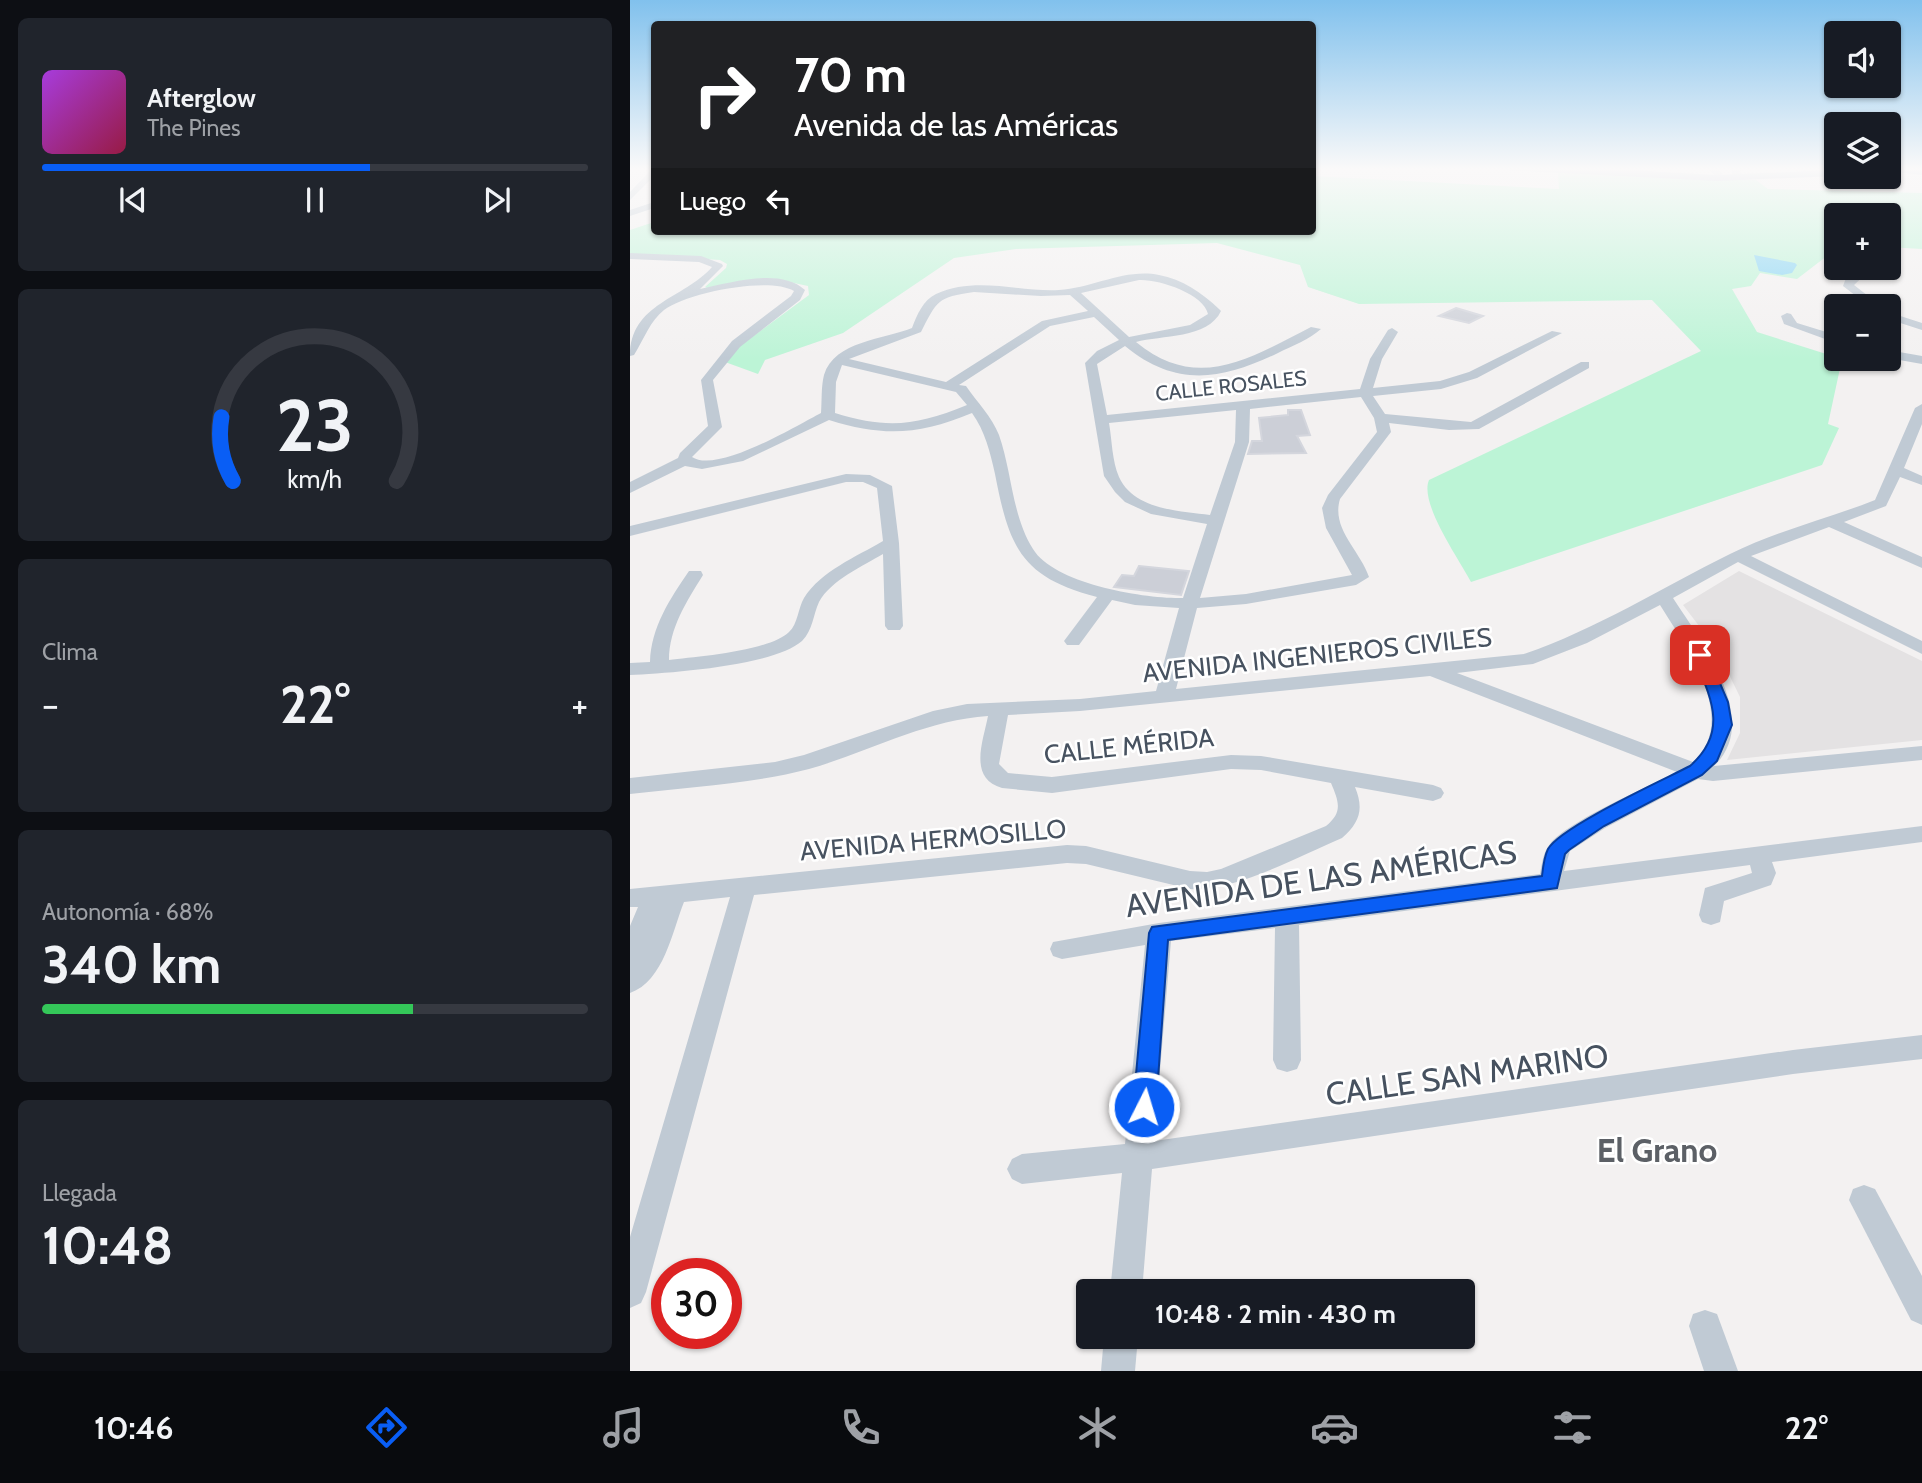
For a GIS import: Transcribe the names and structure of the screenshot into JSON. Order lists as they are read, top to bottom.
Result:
{
  "streets": {
    "street": [
      "CALLE ROSALES",
      "AVENIDA INGENIEROS CIVILES",
      "CALLE MÉRIDA",
      "AVENIDA HERMOSILLO",
      "AVENIDA DE LAS AMÉRICAS",
      "CALLE SAN MARINO"
    ]
  },
  "crossings": [
    ["AVENIDA INGENIEROS CIVILES", "CALLE MÉRIDA"],
    ["CALLE MÉRIDA", "AVENIDA HERMOSILLO"]
  ],
  "districts": ["El Grano"],
  "page": {
    "map_buttons": ["+", "−"],
    "turn": ["70 m", "Avenida de las Américas"],
    "song": ["Afterglow", "The Pines"],
    "then": "Luego",
    "tile": [
      "Clima",
      ["Autonomía · 68%", "340 km"],
      ["Llegada", "10:48"]
    ],
    "heat": ["−", "22°", "+"],
    "limit": "30",
    "trip": "10:48 · 2 min · 430 m",
    "tabs": ["10:46", "22°"],
    "gauge": ["23", "km/h"]
  }
}
